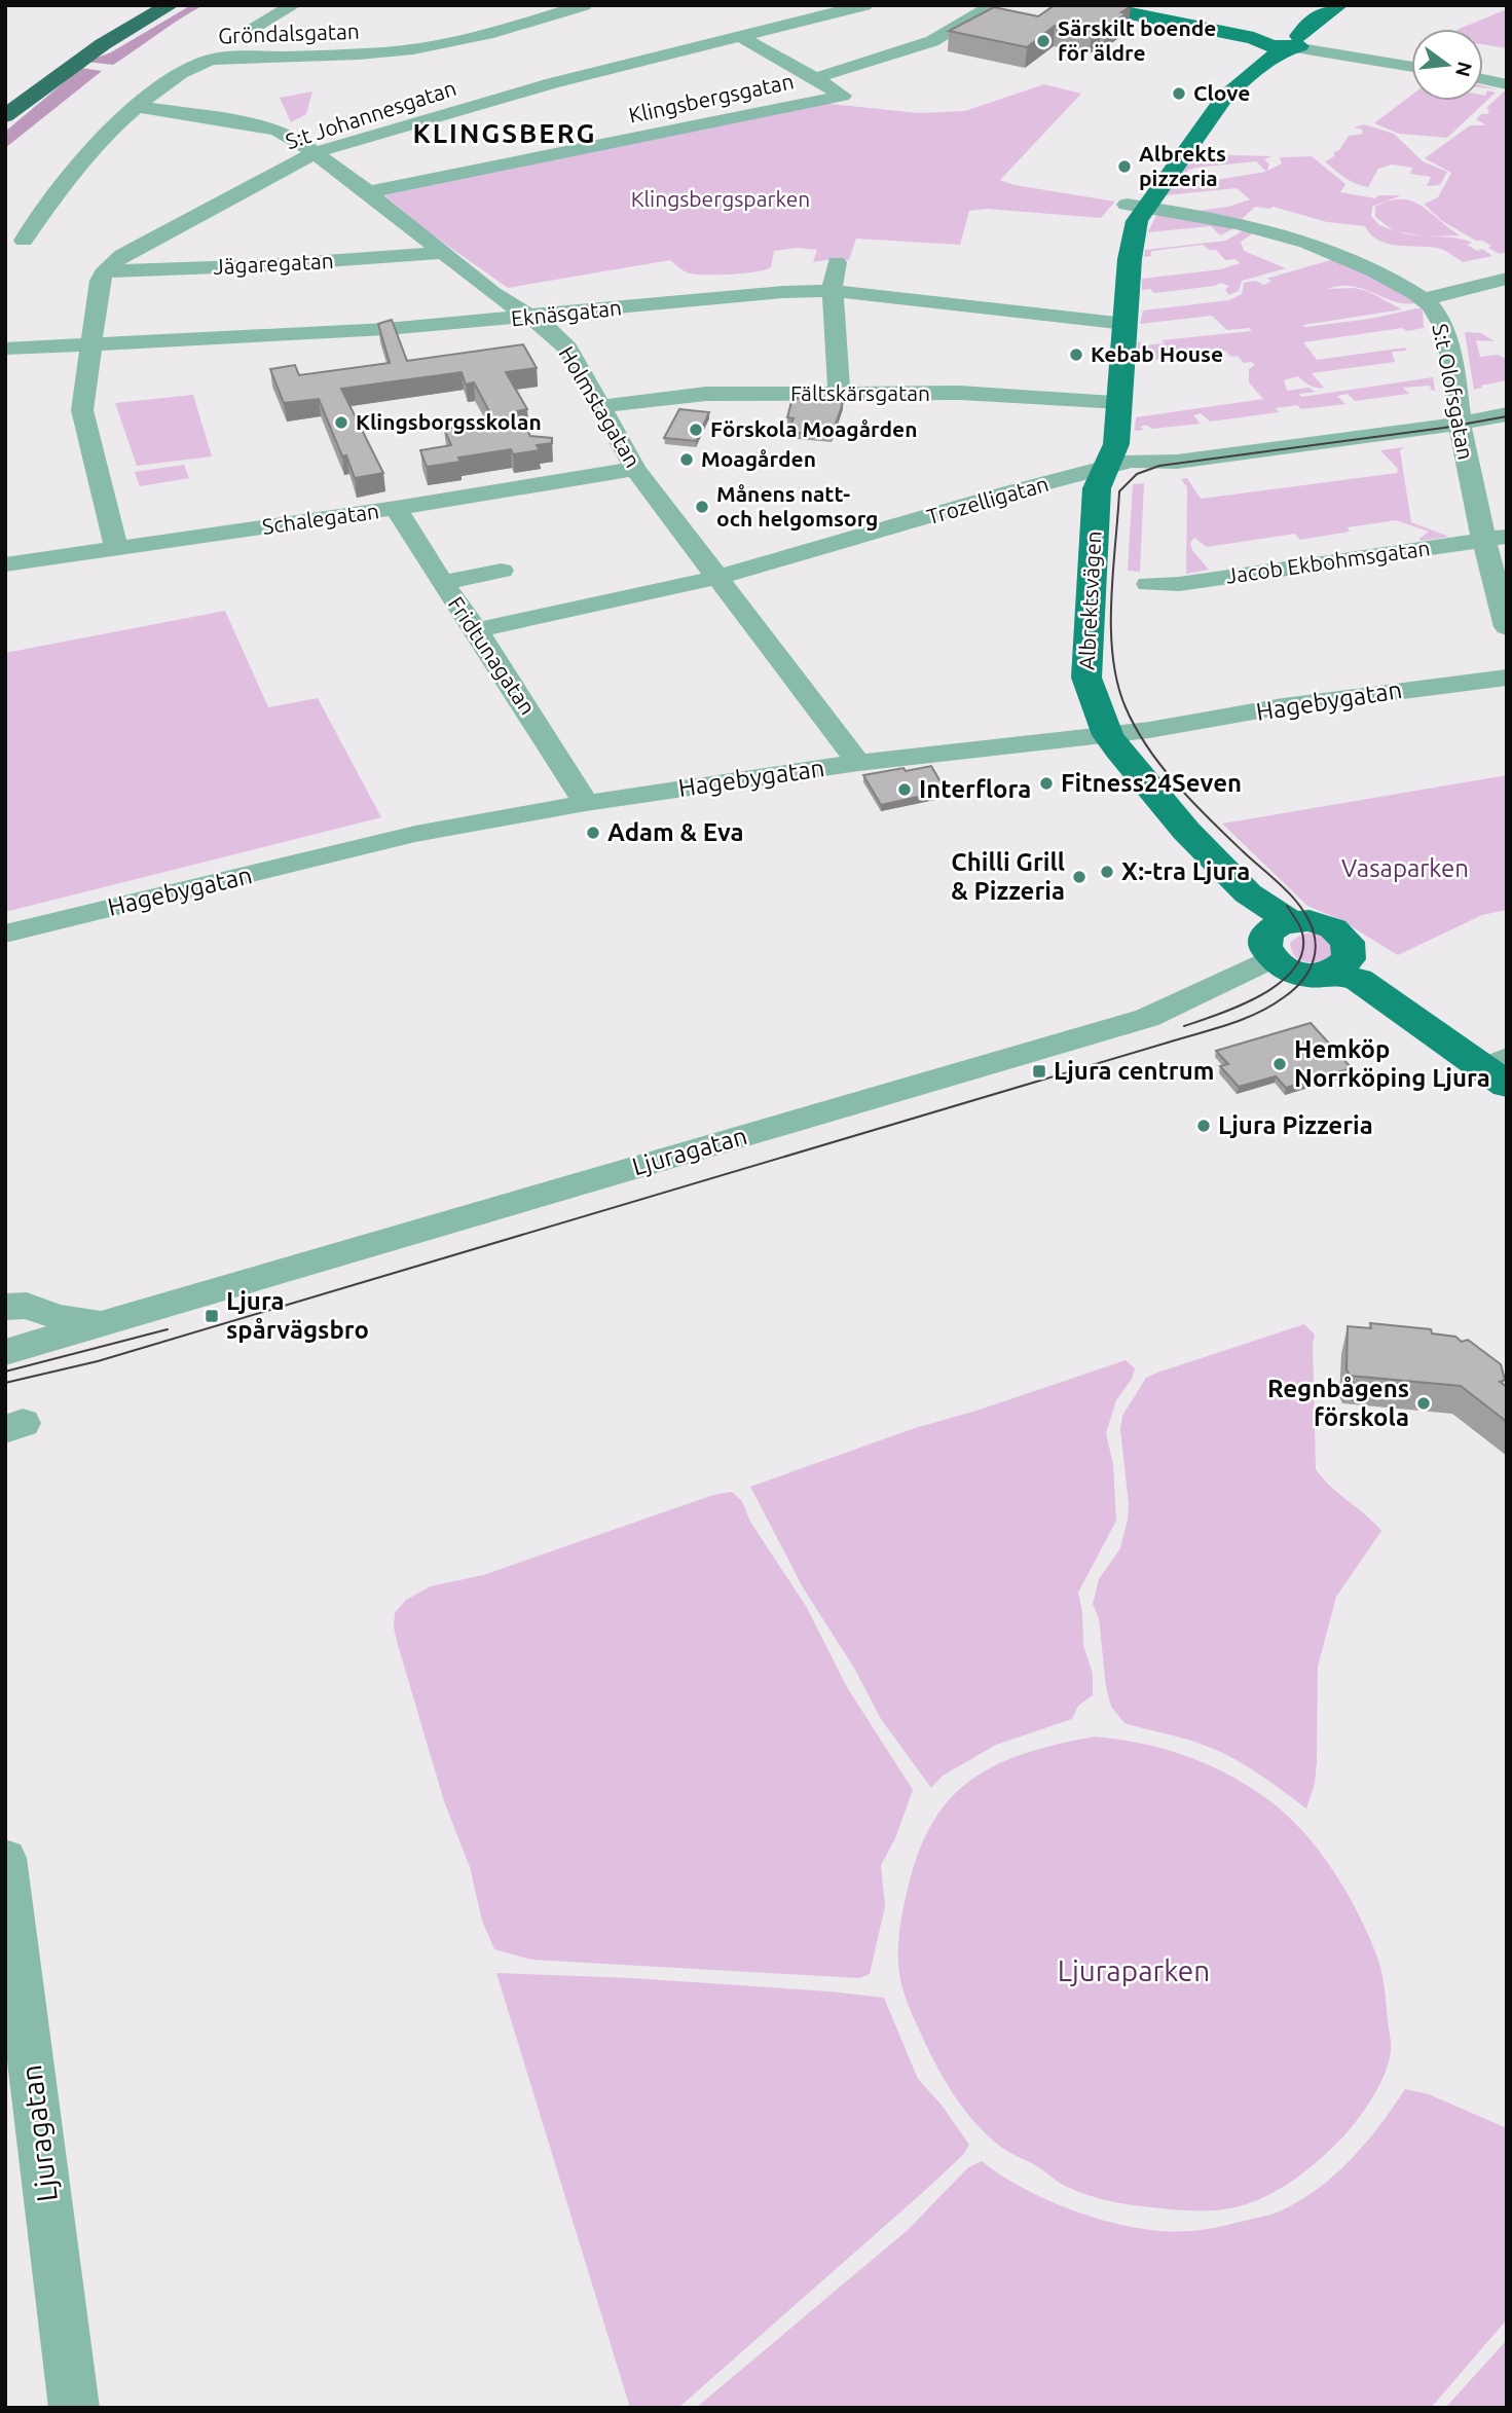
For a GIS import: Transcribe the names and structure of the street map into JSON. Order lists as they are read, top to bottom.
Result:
{
  "streets": {
    "main road": ["Albrektsvägen"],
    "street": [
      "Gröndalsgatan",
      "Klingsbergsgatan",
      "S:t Johannesgatan",
      "Jägaregatan",
      "Eknäsgatan",
      "S:t Olofsgatan",
      "Fältskärsgatan",
      "Holmstagatan",
      "Trozelligatan",
      "Schalegatan",
      "Jacob Ekbohmsgatan",
      "Fridtunagatan",
      "Hagebygatan",
      "Ljuragatan"
    ]
  },
  "crossings": [
    ["Gröndalsgatan", "Holmstagatan"],
    ["Klingsbergsgatan", "Holmstagatan"],
    ["S:t Johannesgatan", "Jägaregatan"],
    ["S:t Johannesgatan", "Holmstagatan"],
    ["Jägaregatan", "Holmstagatan"],
    ["Eknäsgatan", "Holmstagatan"],
    ["Eknäsgatan", "Albrektsvägen"],
    ["S:t Olofsgatan", "Trozelligatan"],
    ["S:t Olofsgatan", "Jacob Ekbohmsgatan"],
    ["S:t Olofsgatan", "Albrektsvägen"],
    ["Fältskärsgatan", "Holmstagatan"],
    ["Fältskärsgatan", "Albrektsvägen"],
    ["Holmstagatan", "Trozelligatan"],
    ["Holmstagatan", "Schalegatan"],
    ["Holmstagatan", "Hagebygatan"],
    ["Trozelligatan", "Albrektsvägen"],
    ["Trozelligatan", "Fridtunagatan"],
    ["Schalegatan", "Fridtunagatan"],
    ["Albrektsvägen", "Hagebygatan"],
    ["Albrektsvägen", "Ljuragatan"],
    ["Fridtunagatan", "Hagebygatan"]
  ],
  "districts": ["KLINGSBERG"],
  "parks": ["Klingsbergsparken", "Vasaparken", "Ljuraparken"],
  "places": {
    "other": [
      "Särskilt boende för äldre",
      "Clove",
      "Albrekts pizzeria",
      "Kebab House",
      "Klingsborgsskolan",
      "Förskola Moagården",
      "Moagården",
      "Månens natt- och helgomsorg",
      "Fitness24Seven",
      "Interflora",
      "Adam & Eva",
      "X:-tra Ljura",
      "Chilli Grill & Pizzeria",
      "Hemköp Norrköping Ljura",
      "Ljura Pizzeria",
      "Regnbågens förskola"
    ],
    "transit": ["Ljura centrum", "Ljura spårvägsbro"]
  },
  "north": "right"
}
